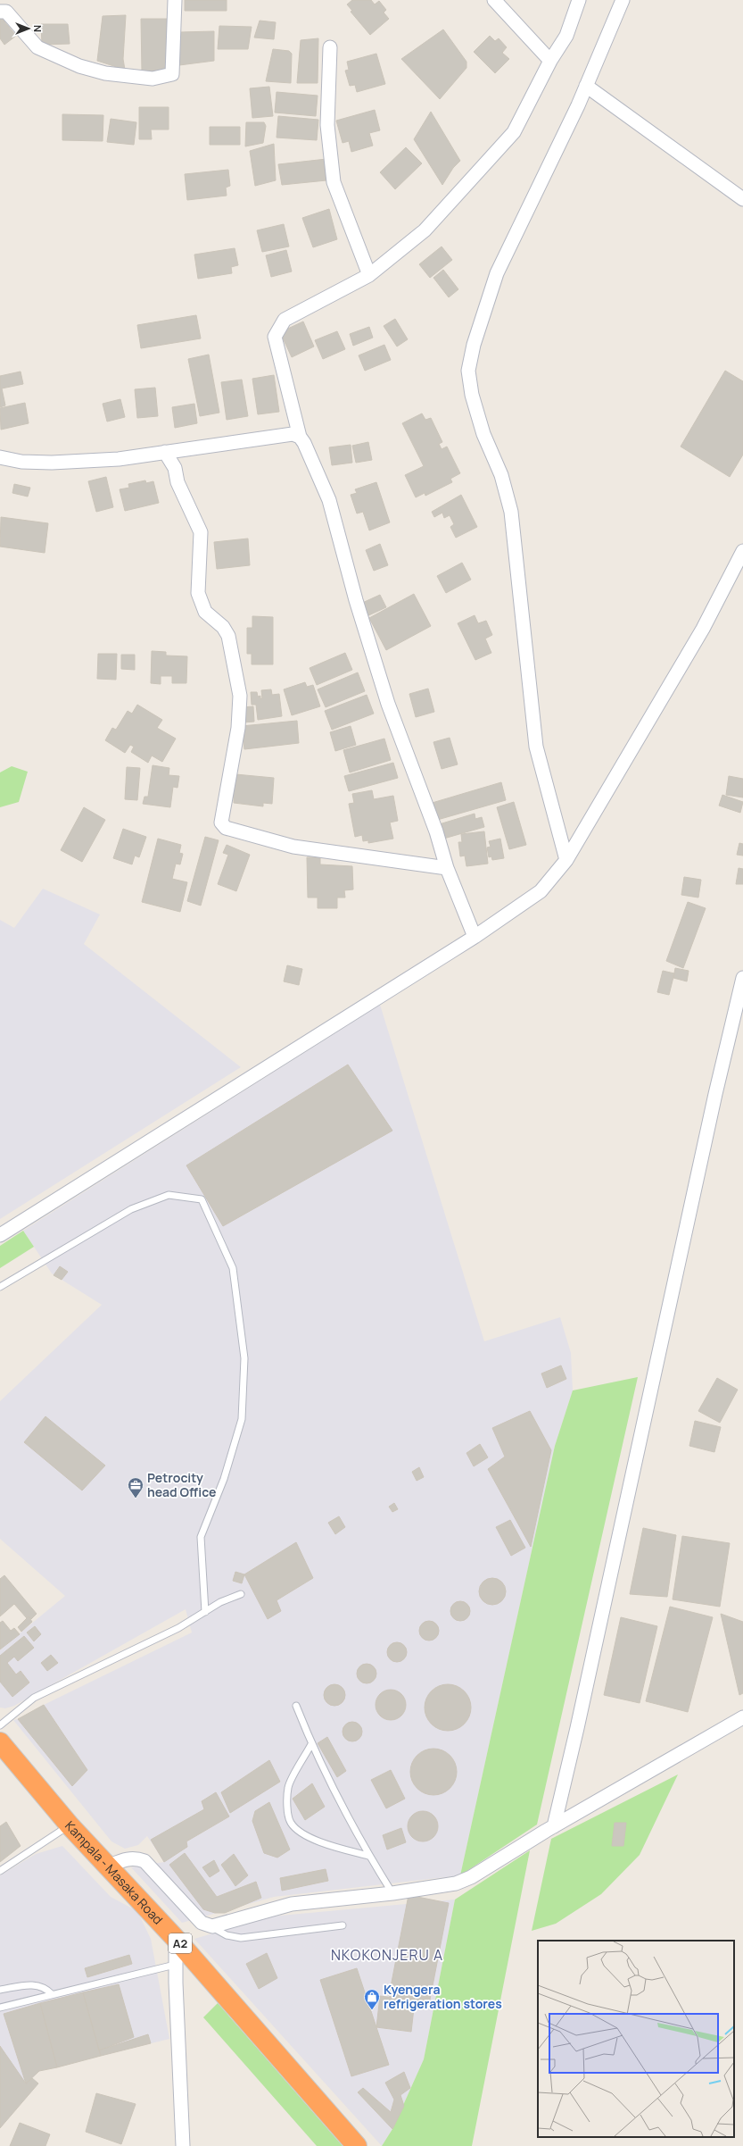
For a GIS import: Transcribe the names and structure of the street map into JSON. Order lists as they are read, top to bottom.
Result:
{
  "streets": {
    "highway": ["Kampala - Masaka Road", "A2"]
  },
  "districts": ["NKOKONJERU A"],
  "places": {
    "office": ["Petrocity head Office"],
    "shop": ["Kyengera refrigeration stores"]
  },
  "north": "right"
}
